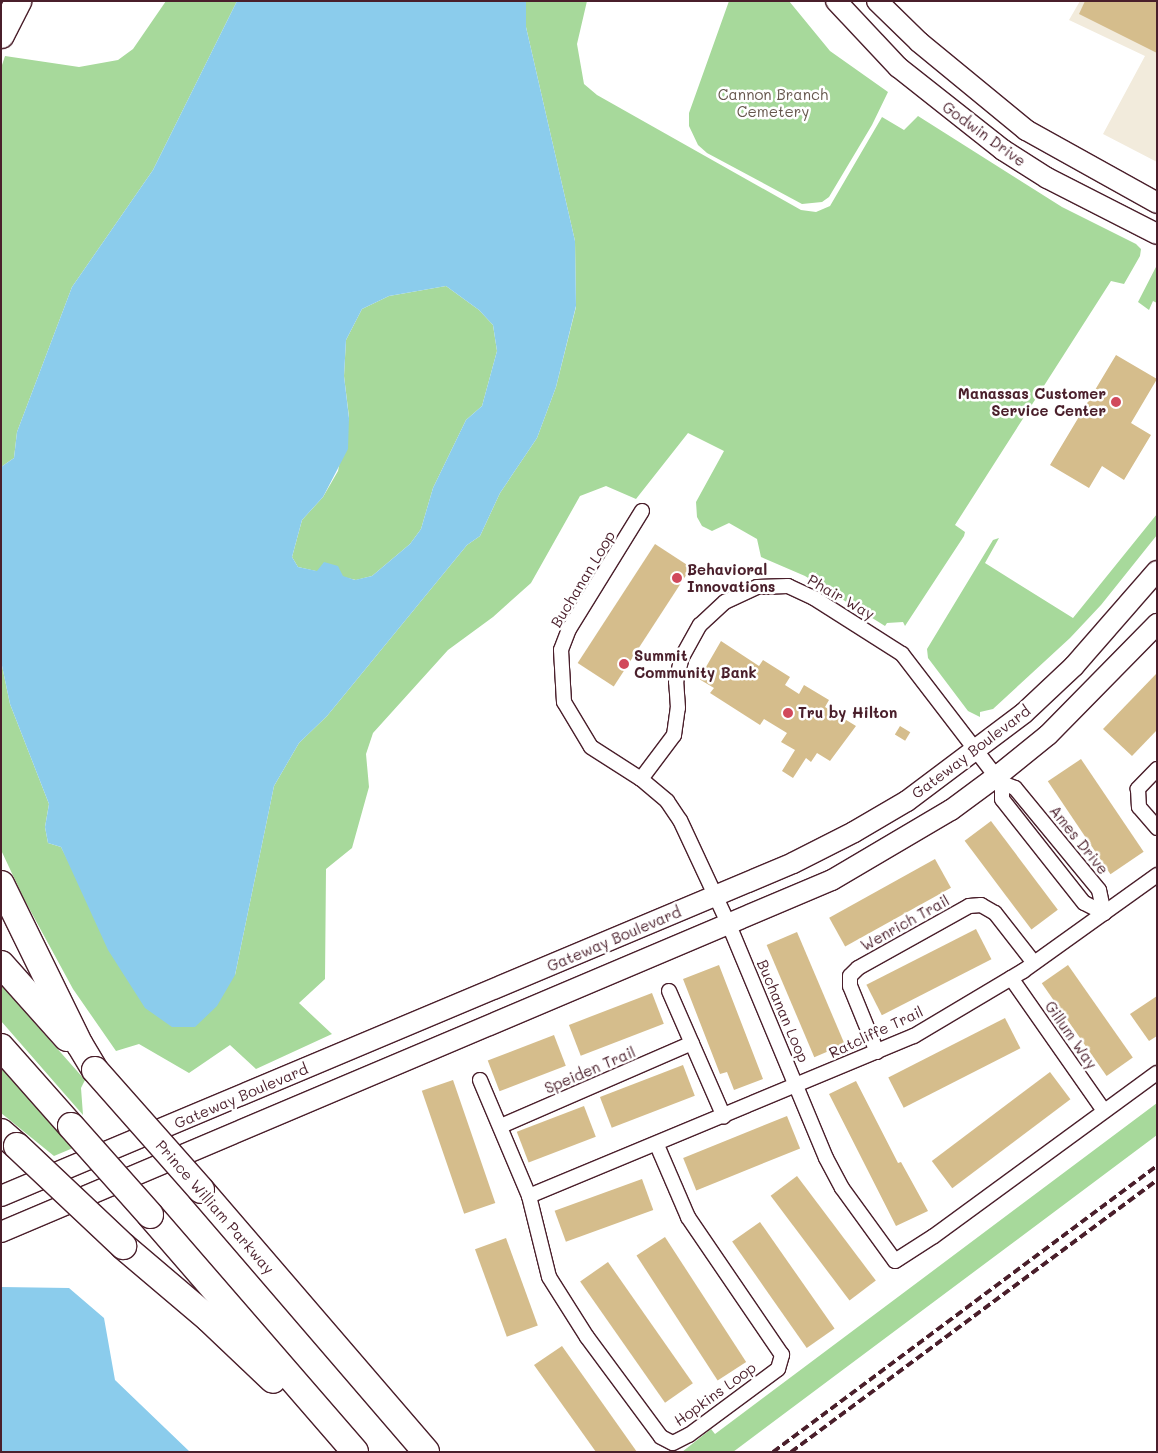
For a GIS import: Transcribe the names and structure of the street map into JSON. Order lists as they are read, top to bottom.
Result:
{
  "streets": {
    "highway": ["Prince William Parkway"],
    "street": [
      "Godwin Drive",
      "Buchanan Loop",
      "Phair Way",
      "Gateway Boulevard",
      "Ames Drive",
      "Wenrich Trail",
      "Ratcliffe Trail",
      "Gillum Way",
      "Speiden Trail",
      "Hopkins Loop"
    ]
  },
  "crossings": [
    ["Buchanan Loop", "Phair Way"],
    ["Buchanan Loop", "Gateway Boulevard"],
    ["Buchanan Loop", "Ratcliffe Trail"],
    ["Buchanan Loop", "Gillum Way"],
    ["Phair Way", "Gateway Boulevard"],
    ["Gateway Boulevard", "Ames Drive"],
    ["Ames Drive", "Ratcliffe Trail"],
    ["Wenrich Trail", "Ratcliffe Trail"],
    ["Ratcliffe Trail", "Gillum Way"],
    ["Ratcliffe Trail", "Hopkins Loop"]
  ],
  "parks": ["Cannon Branch Cemetery"],
  "places": [
    "Manassas Customer Service Center",
    "Behavioral Innovations",
    "Summit Community Bank",
    "Tru by Hilton"
  ]
}
